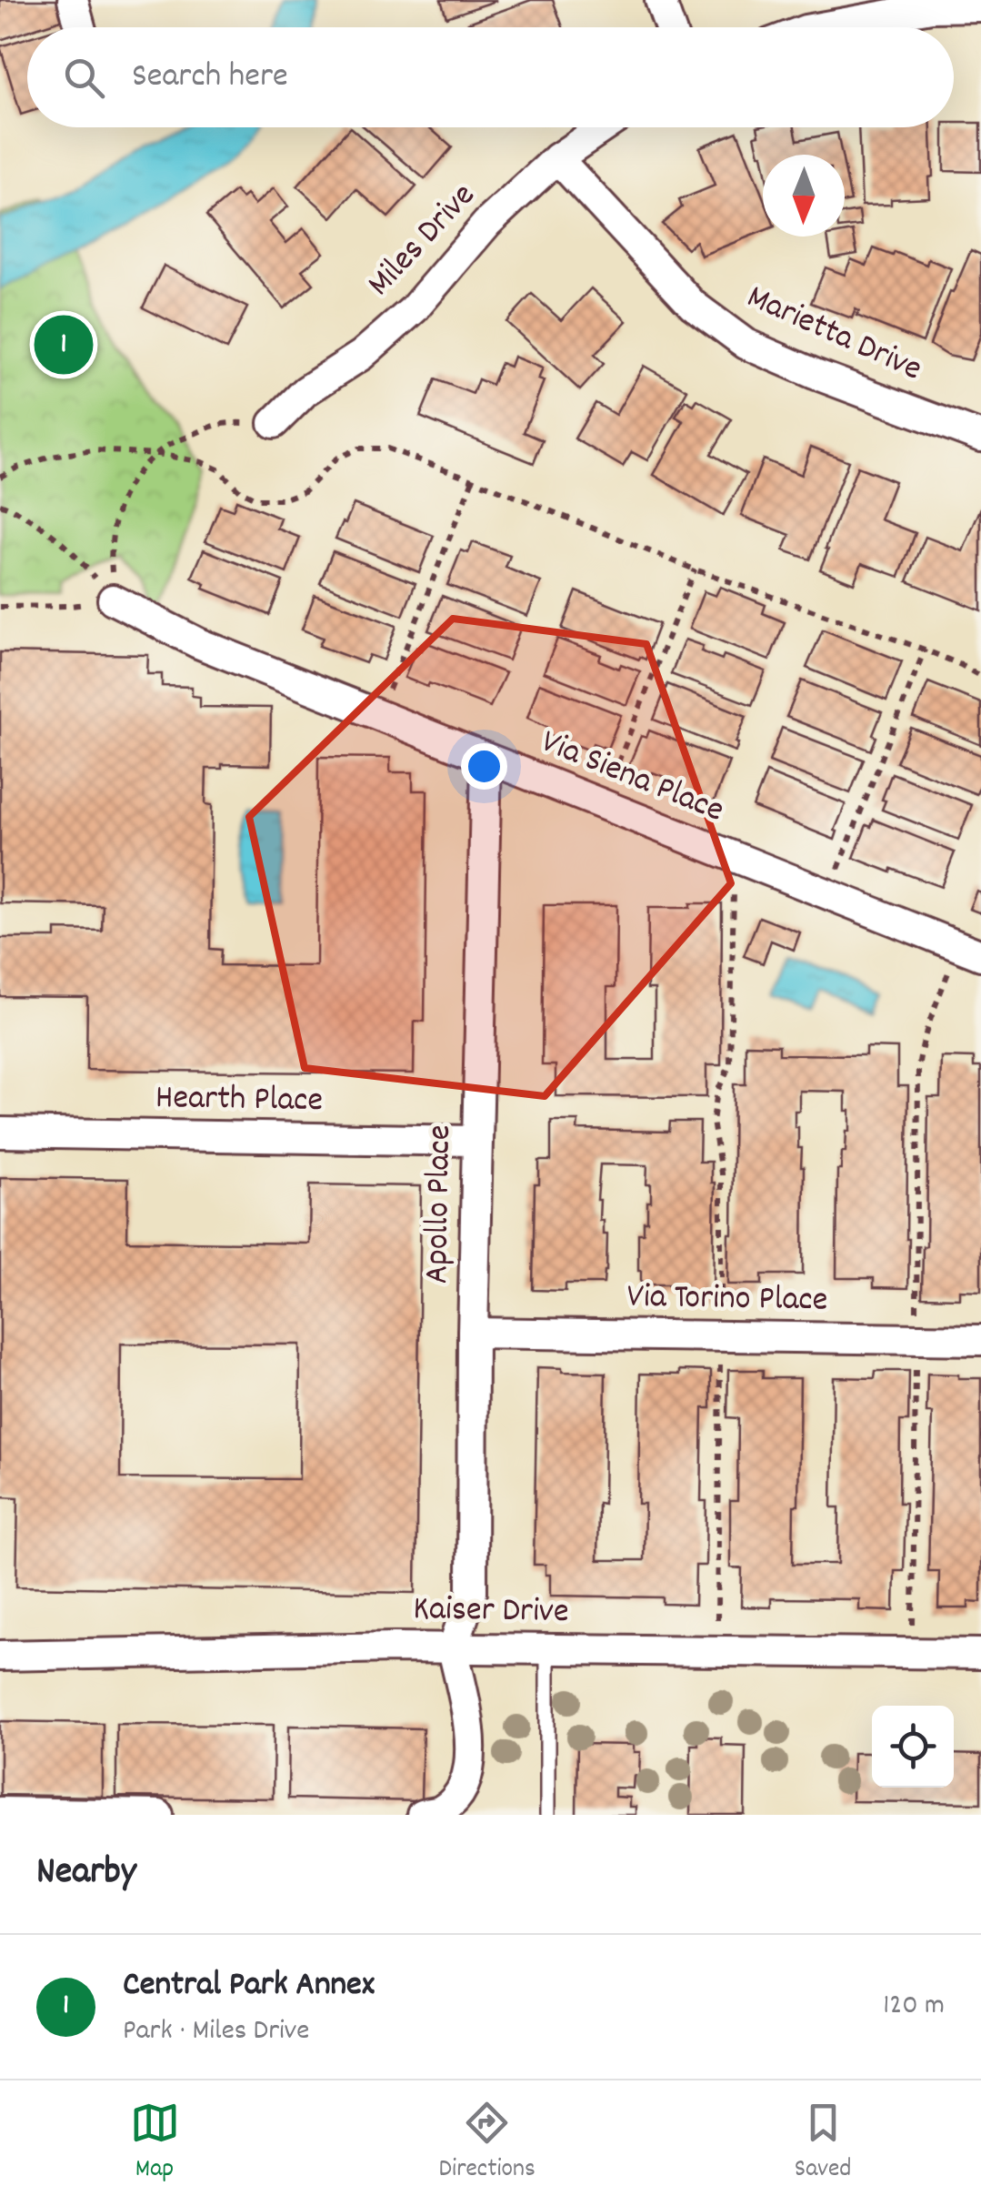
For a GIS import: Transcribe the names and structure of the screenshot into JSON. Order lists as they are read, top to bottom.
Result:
{
  "streets": {
    "street": [
      "Miles Drive",
      "Marietta Drive",
      "Via Siena Place",
      "Hearth Place",
      "Apollo Place",
      "Via Torino Place",
      "Kaiser Drive"
    ]
  },
  "crossings": [
    ["Miles Drive", "Marietta Drive"],
    ["Via Siena Place", "Apollo Place"],
    ["Hearth Place", "Apollo Place"],
    ["Apollo Place", "Via Torino Place"],
    ["Apollo Place", "Kaiser Drive"]
  ],
  "north": "bottom",
  "page": {
    "search": "Search here",
    "pins": "1",
    "heading": "Nearby",
    "list": [
      {
        "mark": "1",
        "name": "Central Park Annex",
        "note": "Park · Miles Drive",
        "value": "120 m"
      }
    ],
    "nav": ["Map", "Directions", "Saved"]
  }
}
